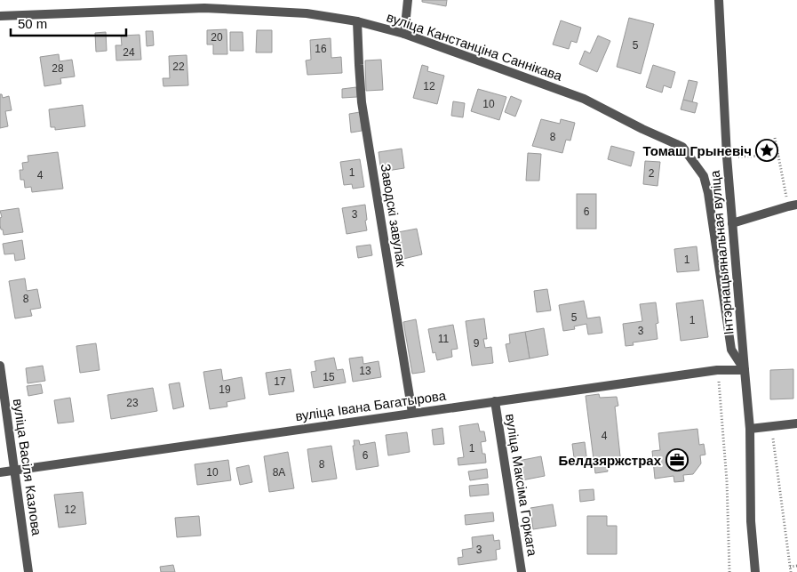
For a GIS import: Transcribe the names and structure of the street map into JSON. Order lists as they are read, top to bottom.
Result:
{
  "streets": {
    "street": [
      "вуліца Канстанціна Саннікава",
      "Заводскі завулак",
      "Інтэрнацыянальная вуліца",
      "вуліца Івана Багатырова",
      "вуліца Васіля Казлова",
      "вуліца Максіма Горкага"
    ]
  },
  "crossings": [
    ["вуліца Канстанціна Саннікава", "Заводскі завулак"],
    ["вуліца Канстанціна Саннікава", "Інтэрнацыянальная вуліца"],
    ["Заводскі завулак", "вуліца Івана Багатырова"],
    ["Інтэрнацыянальная вуліца", "вуліца Івана Багатырова"],
    ["вуліца Івана Багатырова", "вуліца Васіля Казлова"],
    ["вуліца Івана Багатырова", "вуліца Максіма Горкага"]
  ],
  "places": {
    "place": ["Томаш Грыневіч"],
    "office": ["Белдзяржстрах"]
  },
  "house_numbers": [
    "20",
    "5",
    "16",
    "24",
    "22",
    "28",
    "12",
    "10",
    "8",
    "1",
    "2",
    "4",
    "6",
    "3",
    "1",
    "8",
    "5",
    "1",
    "3",
    "11",
    "9",
    "13",
    "15",
    "17",
    "19",
    "23",
    "4",
    "1",
    "6",
    "8",
    "10",
    "8А",
    "12",
    "3"
  ],
  "scale_bar": "50 m"
}
